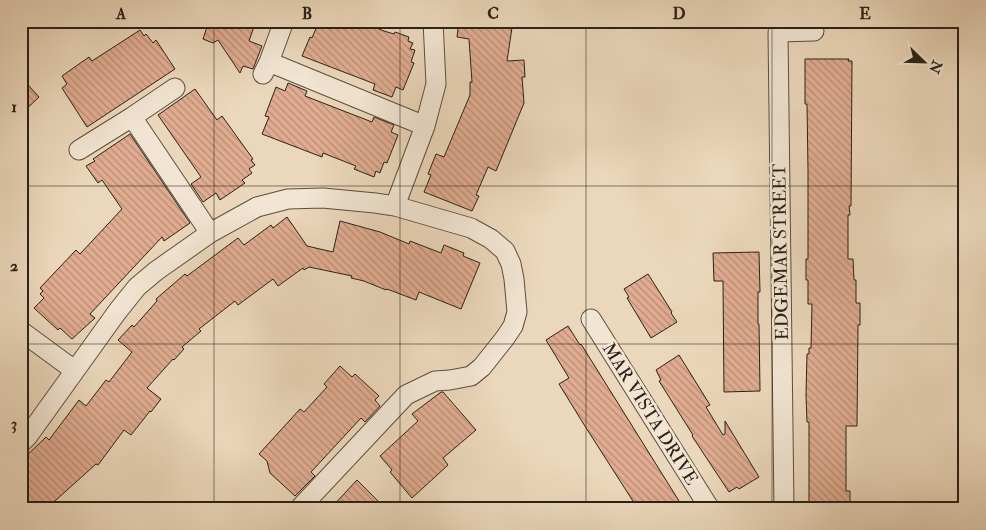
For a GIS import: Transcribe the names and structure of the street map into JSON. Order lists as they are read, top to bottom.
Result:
{
  "streets": {
    "street": ["EDGEMAR STREET", "MAR VISTA DRIVE"]
  },
  "north": "bottom right",
  "grid": {
    "columns": [
      "A",
      "B",
      "C",
      "D",
      "E"
    ],
    "rows": ["1", "2", "3"]
  }
}
